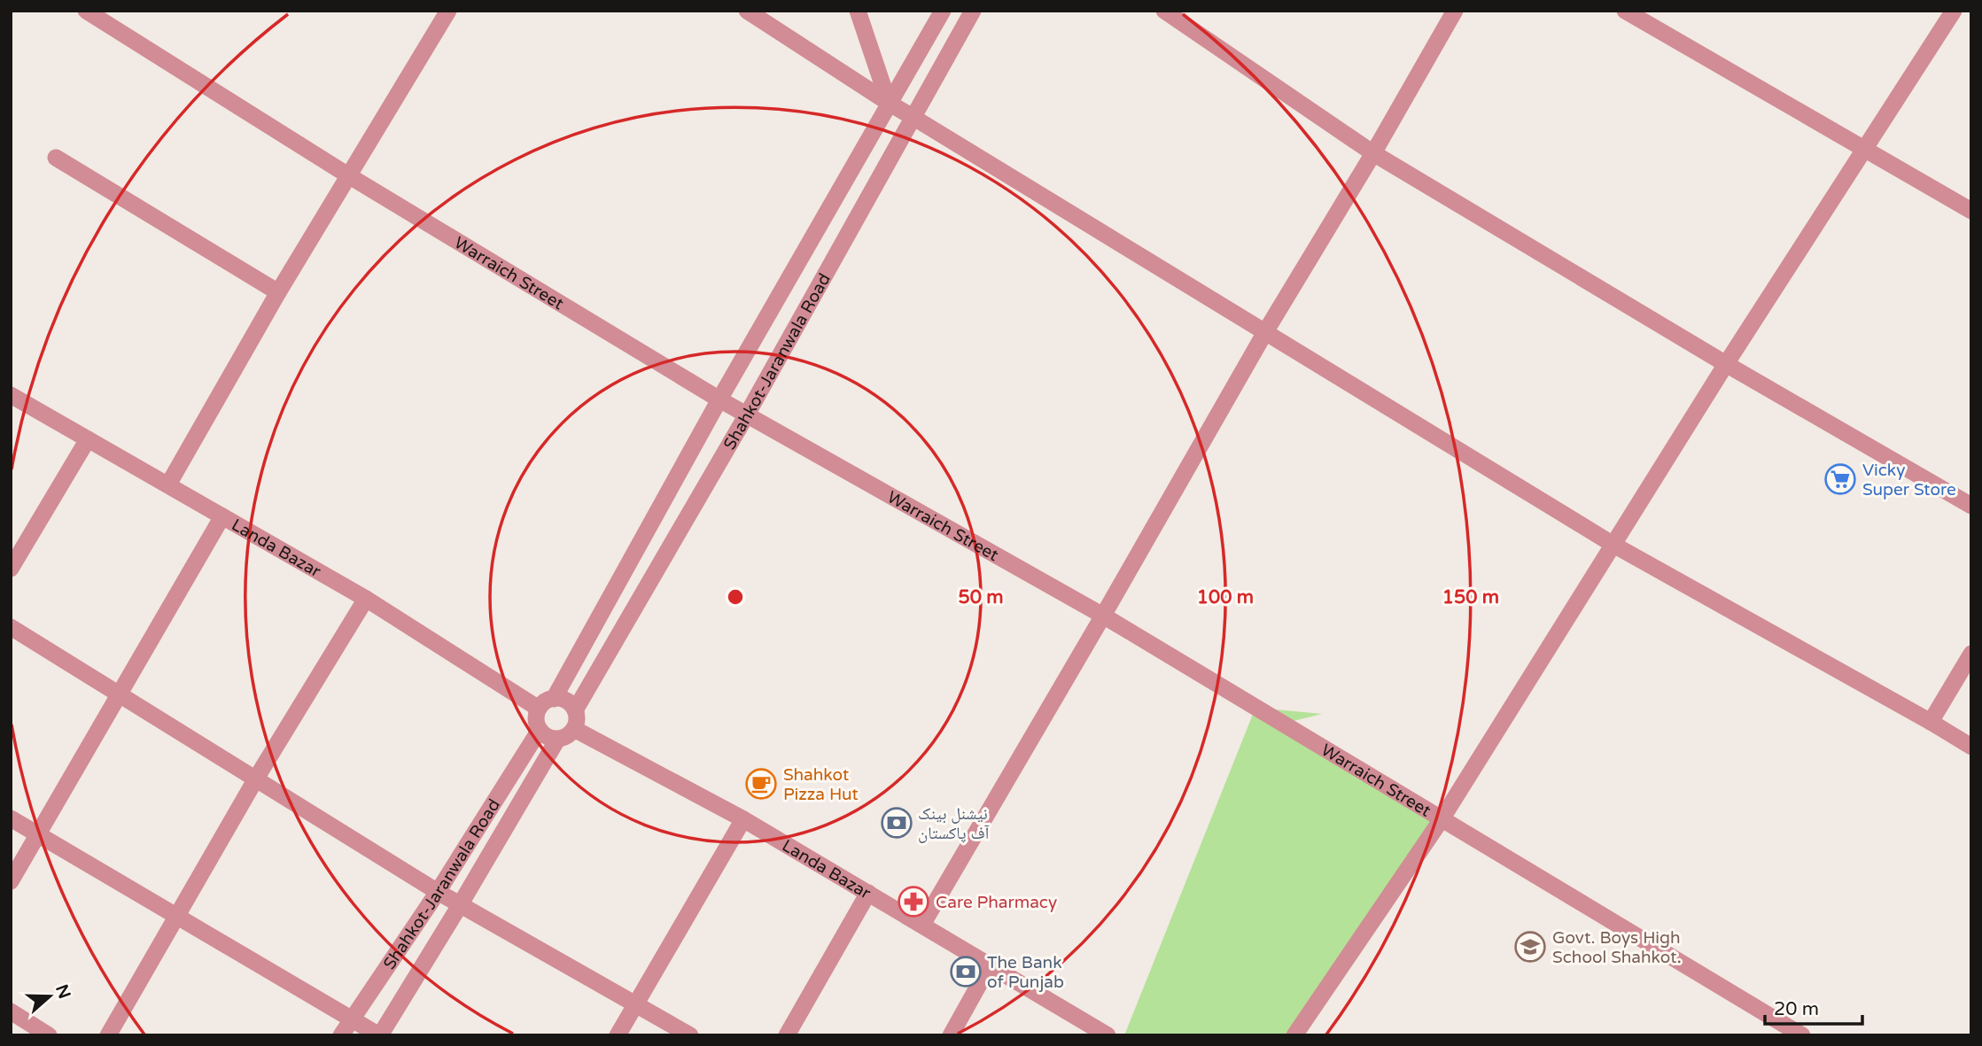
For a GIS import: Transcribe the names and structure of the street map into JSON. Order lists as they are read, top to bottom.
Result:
{
  "streets": {
    "street": ["Warraich Street", "Shahkot-Jaranwala Road", "Landa Bazar"]
  },
  "crossings": [
    ["Warraich Street", "Shahkot-Jaranwala Road"],
    ["Shahkot-Jaranwala Road", "Landa Bazar"]
  ],
  "places": {
    "supermarket": ["Vicky Super Store"],
    "cafe": ["Shahkot Pizza Hut"],
    "bank": ["نیشنل بینک آف پاکستان", "The Bank of Punjab"],
    "pharmacy": ["Care Pharmacy"],
    "school or university": ["Govt. Boys High School Shahkot."]
  },
  "scale_bar": "20 m",
  "north": "right",
  "rings": ["50 m", "100 m", "150 m"]
}
